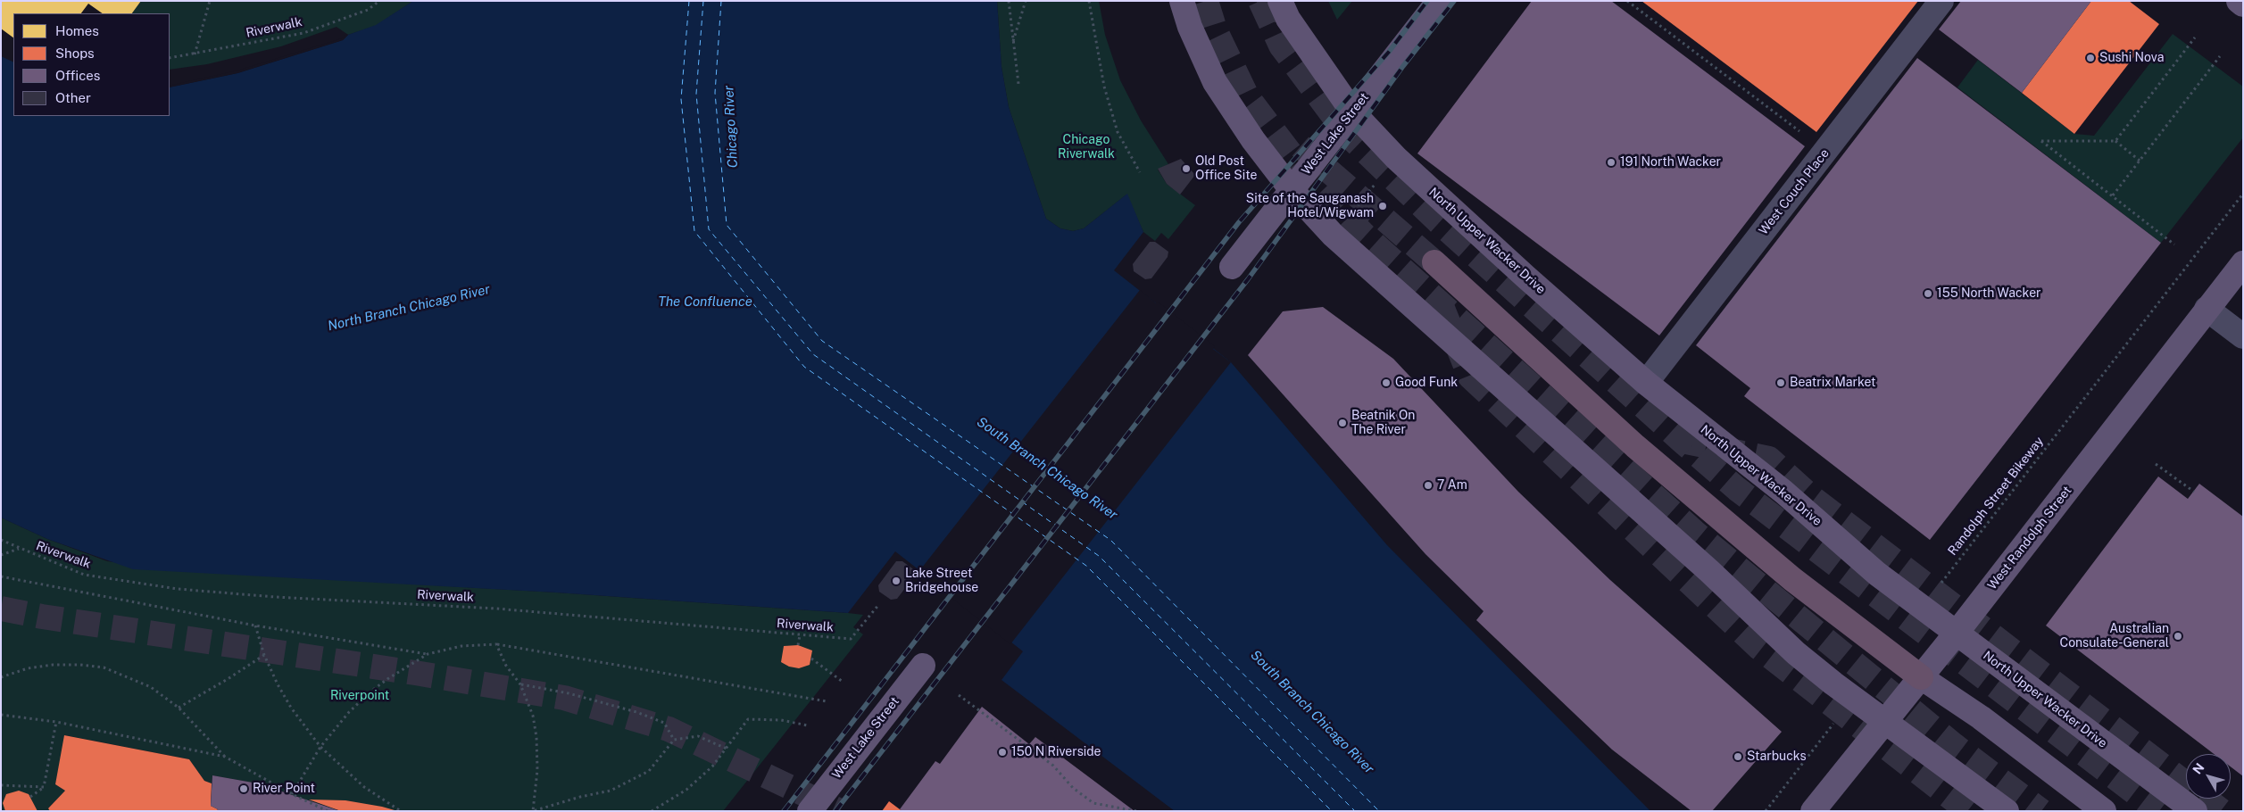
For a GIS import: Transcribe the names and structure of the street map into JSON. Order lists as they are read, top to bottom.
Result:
{
  "streets": {
    "main road": ["West Lake Street", "North Upper Wacker Drive", "West Randolph Street"],
    "lane": ["West Couch Place"],
    "path": ["Riverwalk", "Randolph Street Bikeway"]
  },
  "crossings": [
    ["West Lake Street", "North Upper Wacker Drive"],
    ["West Couch Place", "North Upper Wacker Drive"],
    ["North Upper Wacker Drive", "Randolph Street Bikeway"],
    ["North Upper Wacker Drive", "West Randolph Street"]
  ],
  "water": [
    "Chicago River",
    "The Confluence",
    "North Branch Chicago River",
    "South Branch Chicago River"
  ],
  "parks": ["Chicago Riverwalk", "Riverpoint"],
  "places": [
    "Sushi Nova",
    "191 North Wacker",
    "Old Post Office Site",
    "Site of the Sauganash Hotel/Wigwam",
    "155 North Wacker",
    "Good Funk",
    "Beatrix Market",
    "Beatnik On The River",
    "7 Am",
    "Lake Street Bridgehouse",
    "Australian Consulate-General",
    "150 N Riverside",
    "Starbucks",
    "River Point"
  ],
  "legend": [
    "Homes",
    "Shops",
    "Offices",
    "Other"
  ],
  "north": "top left"
}
